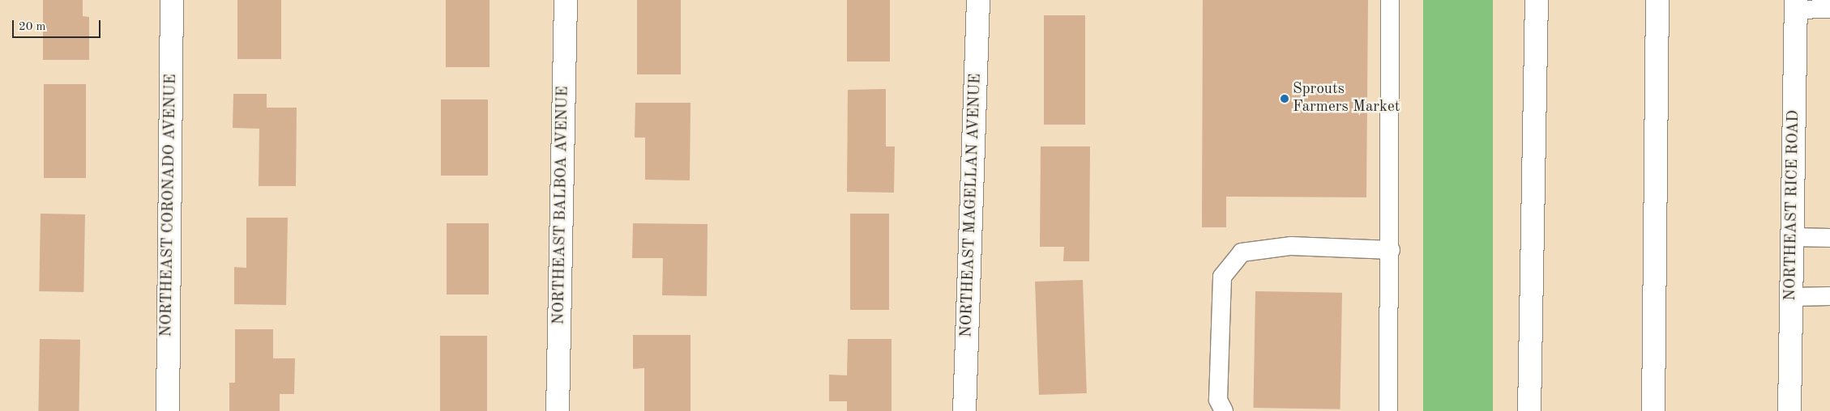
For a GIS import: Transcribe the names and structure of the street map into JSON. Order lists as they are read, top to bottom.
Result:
{
  "streets": {
    "street": [
      "NORTHEAST CORONADO AVENUE",
      "NORTHEAST BALBOA AVENUE",
      "NORTHEAST MAGELLAN AVENUE",
      "NORTHEAST RICE ROAD"
    ]
  },
  "places": ["Sprouts Farmers Market"],
  "scale_bar": "20 m"
}
